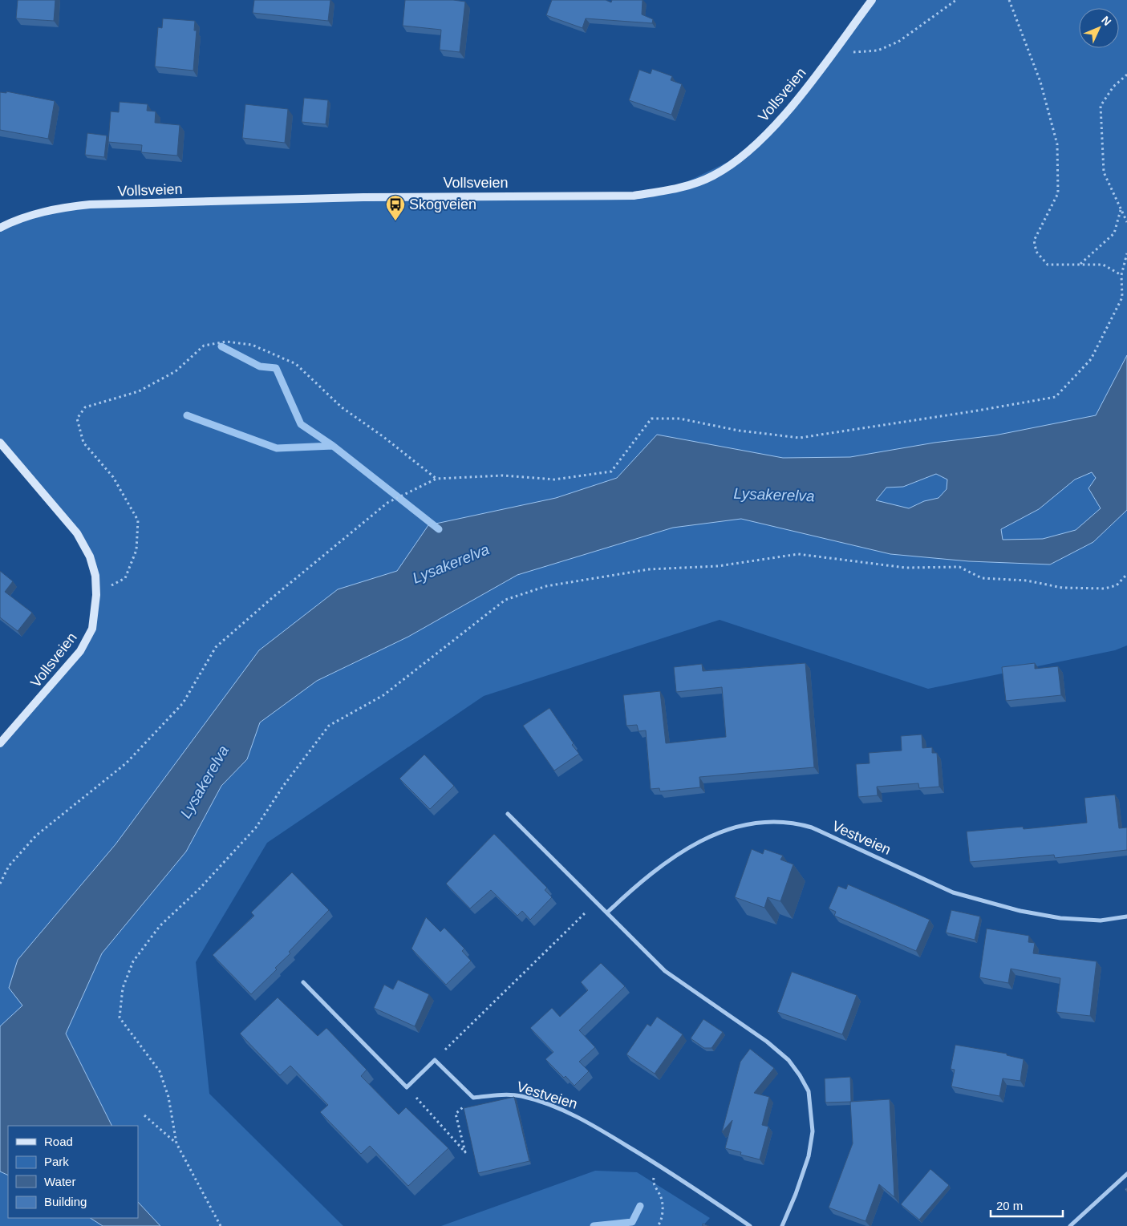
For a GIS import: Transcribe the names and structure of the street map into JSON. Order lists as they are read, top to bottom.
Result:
{
  "streets": {
    "main road": ["Vollsveien"],
    "street": ["Vestveien"]
  },
  "water": ["Lysakerelva"],
  "places": {
    "bus stop": ["Skogveien"]
  },
  "legend": [
    "Road",
    "Park",
    "Water",
    "Building"
  ],
  "scale_bar": "20 m",
  "north": "top right"
}
